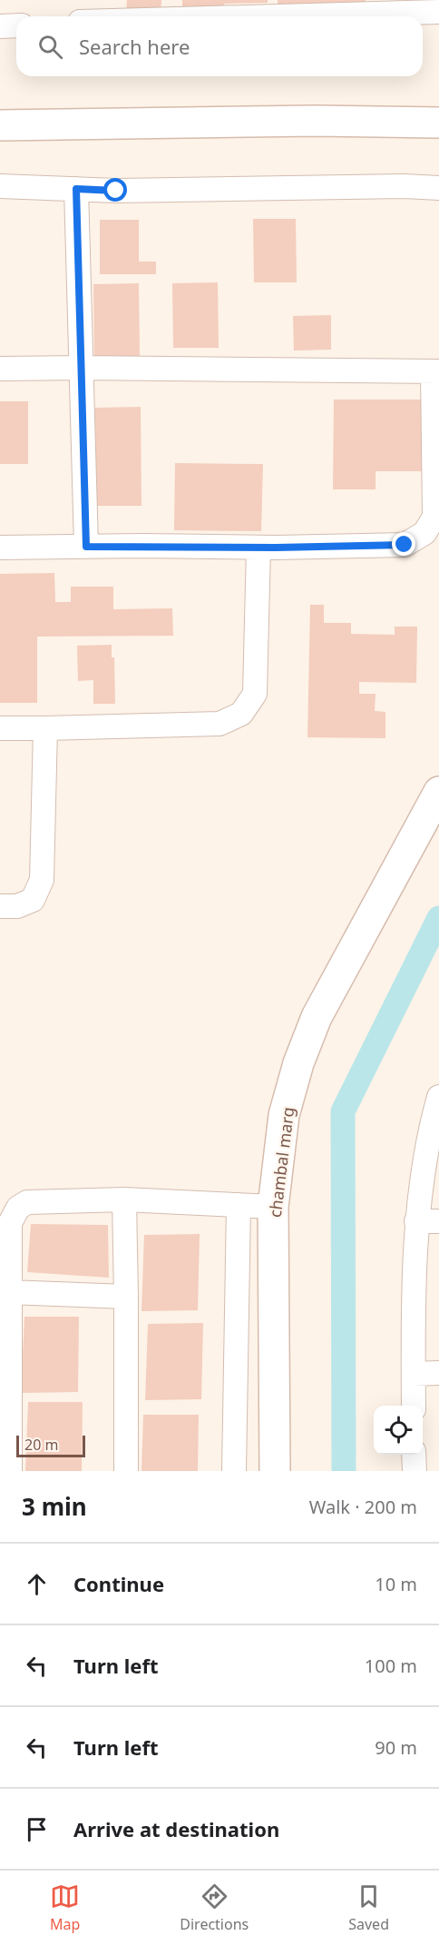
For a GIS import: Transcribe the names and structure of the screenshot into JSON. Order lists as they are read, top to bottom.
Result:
{
  "streets": {
    "street": ["chambal marg"]
  },
  "scale_bar": "20 m",
  "page": {
    "search": "Search here",
    "scale": "20 m",
    "heading": ["3 min", "Walk · 200 m"],
    "list": [
      ["Continue", "10 m"],
      ["Turn left", "100 m"],
      ["Turn left", "90 m"],
      "Arrive at destination"
    ],
    "nav": ["Map", "Directions", "Saved"]
  }
}
